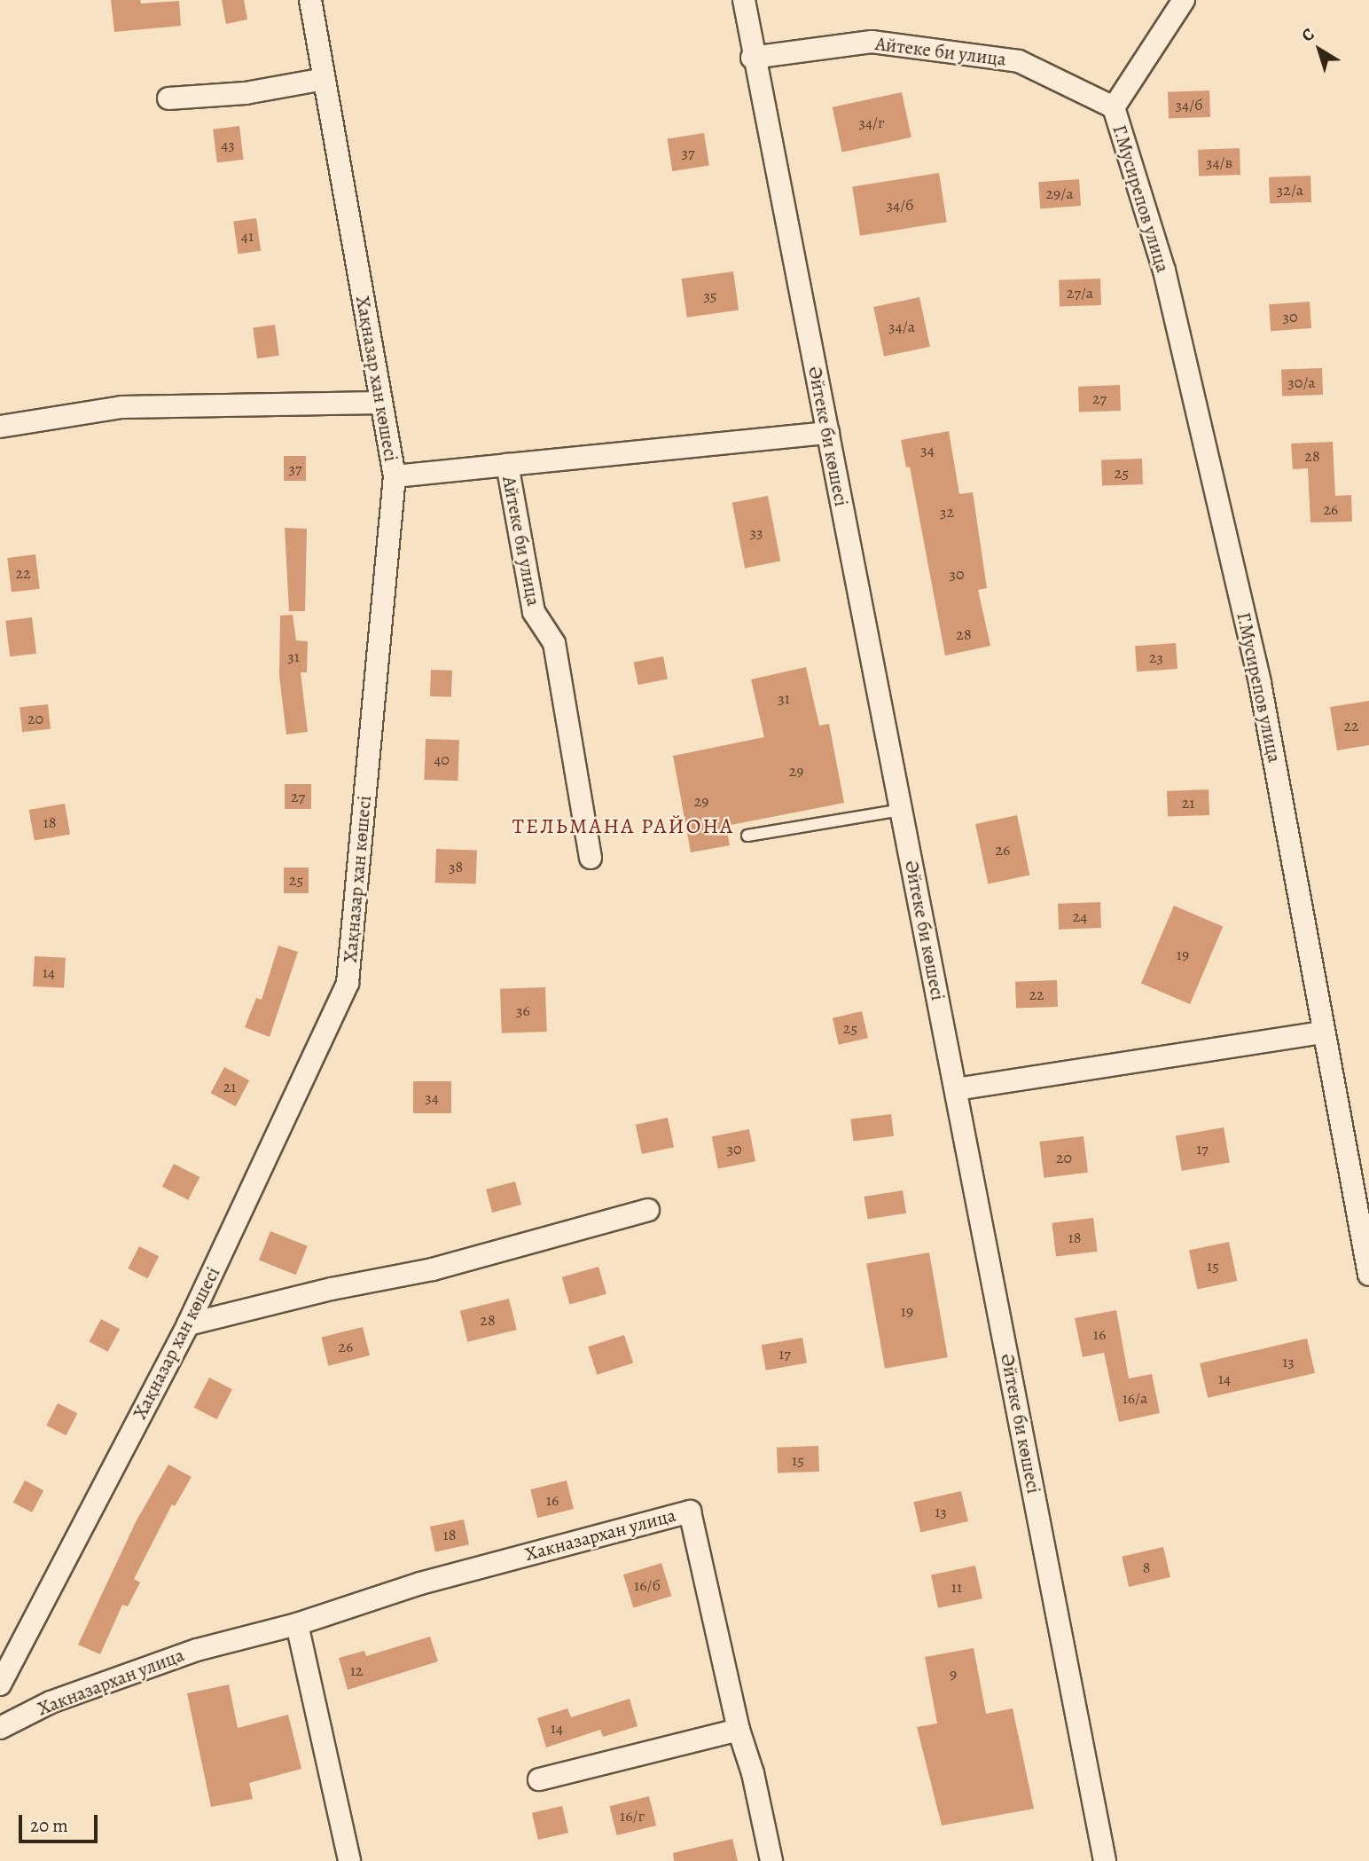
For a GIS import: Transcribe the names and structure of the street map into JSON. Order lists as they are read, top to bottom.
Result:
{
  "streets": {
    "street": [
      "Айтеке би улица",
      "Г.Мусирепов улица",
      "Хақназар хан көшесі",
      "Әйтеке би көшесі",
      "Хакназархан улица"
    ]
  },
  "crossings": [
    ["Айтеке би улица", "Г.Мусирепов улица"],
    ["Айтеке би улица", "Әйтеке би көшесі"]
  ],
  "districts": ["ТЕЛЬМАНА РАЙОНА"],
  "house_numbers": [
    "34/б",
    "34/г",
    "43",
    "37",
    "34/в",
    "32/а",
    "29/а",
    "34/б",
    "41",
    "27/а",
    "35",
    "30",
    "34/а",
    "30/а",
    "27",
    "34",
    "28",
    "37",
    "25",
    "26",
    "32",
    "33",
    "22",
    "30",
    "28",
    "31",
    "23",
    "31",
    "20",
    "22",
    "40",
    "29",
    "27",
    "29",
    "21",
    "18",
    "26",
    "38",
    "25",
    "24",
    "19",
    "14",
    "22",
    "36",
    "25",
    "21",
    "34",
    "30",
    "17",
    "20",
    "18",
    "15",
    "19",
    "28",
    "16",
    "26",
    "17",
    "13",
    "14",
    "16/а",
    "15",
    "16",
    "13",
    "18",
    "8",
    "16/б",
    "11",
    "12",
    "9",
    "14",
    "16/г"
  ],
  "scale_bar": "20 m",
  "north": "top left"
}
